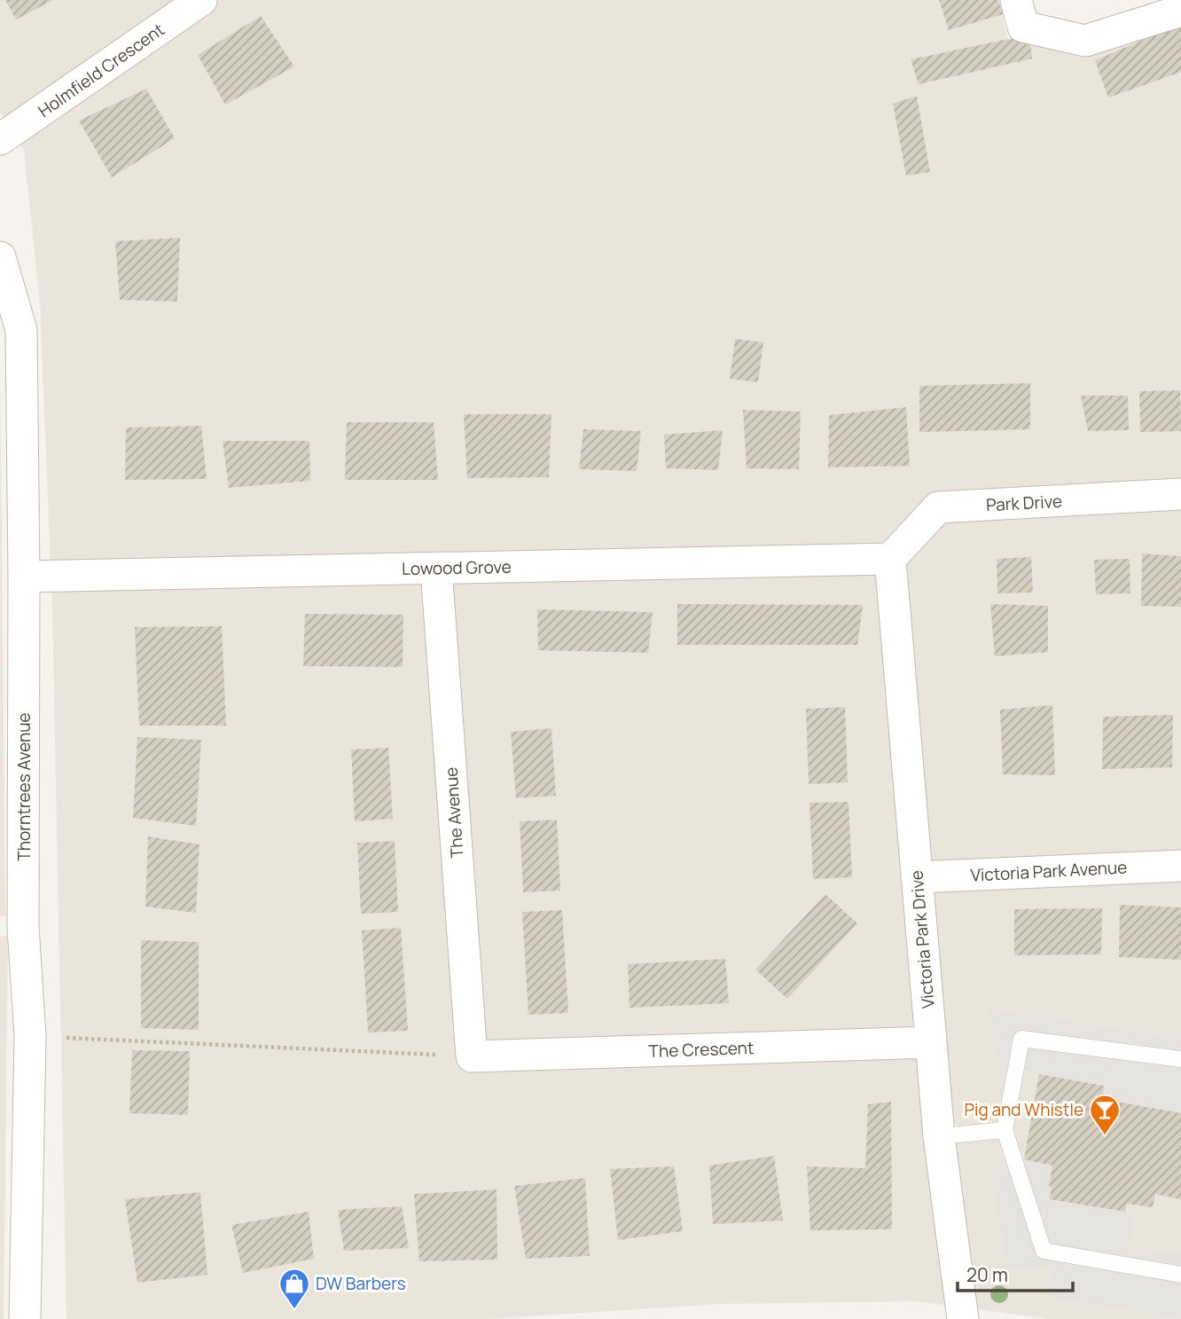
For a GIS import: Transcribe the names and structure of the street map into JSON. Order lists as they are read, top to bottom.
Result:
{
  "streets": {
    "street": [
      "Holmfield Crescent",
      "Park Drive",
      "Lowood Grove",
      "Thorntrees Avenue",
      "The Avenue",
      "Victoria Park Avenue",
      "Victoria Park Drive",
      "The Crescent"
    ]
  },
  "crossings": [
    ["Park Drive", "Lowood Grove"],
    ["Park Drive", "Victoria Park Drive"],
    ["Lowood Grove", "Thorntrees Avenue"],
    ["Lowood Grove", "The Avenue"],
    ["Lowood Grove", "Victoria Park Drive"],
    ["The Avenue", "The Crescent"],
    ["Victoria Park Avenue", "Victoria Park Drive"],
    ["Victoria Park Drive", "The Crescent"]
  ],
  "places": {
    "bar": ["Pig and Whistle"],
    "shop": ["DW Barbers"]
  },
  "scale_bar": "20 m"
}
